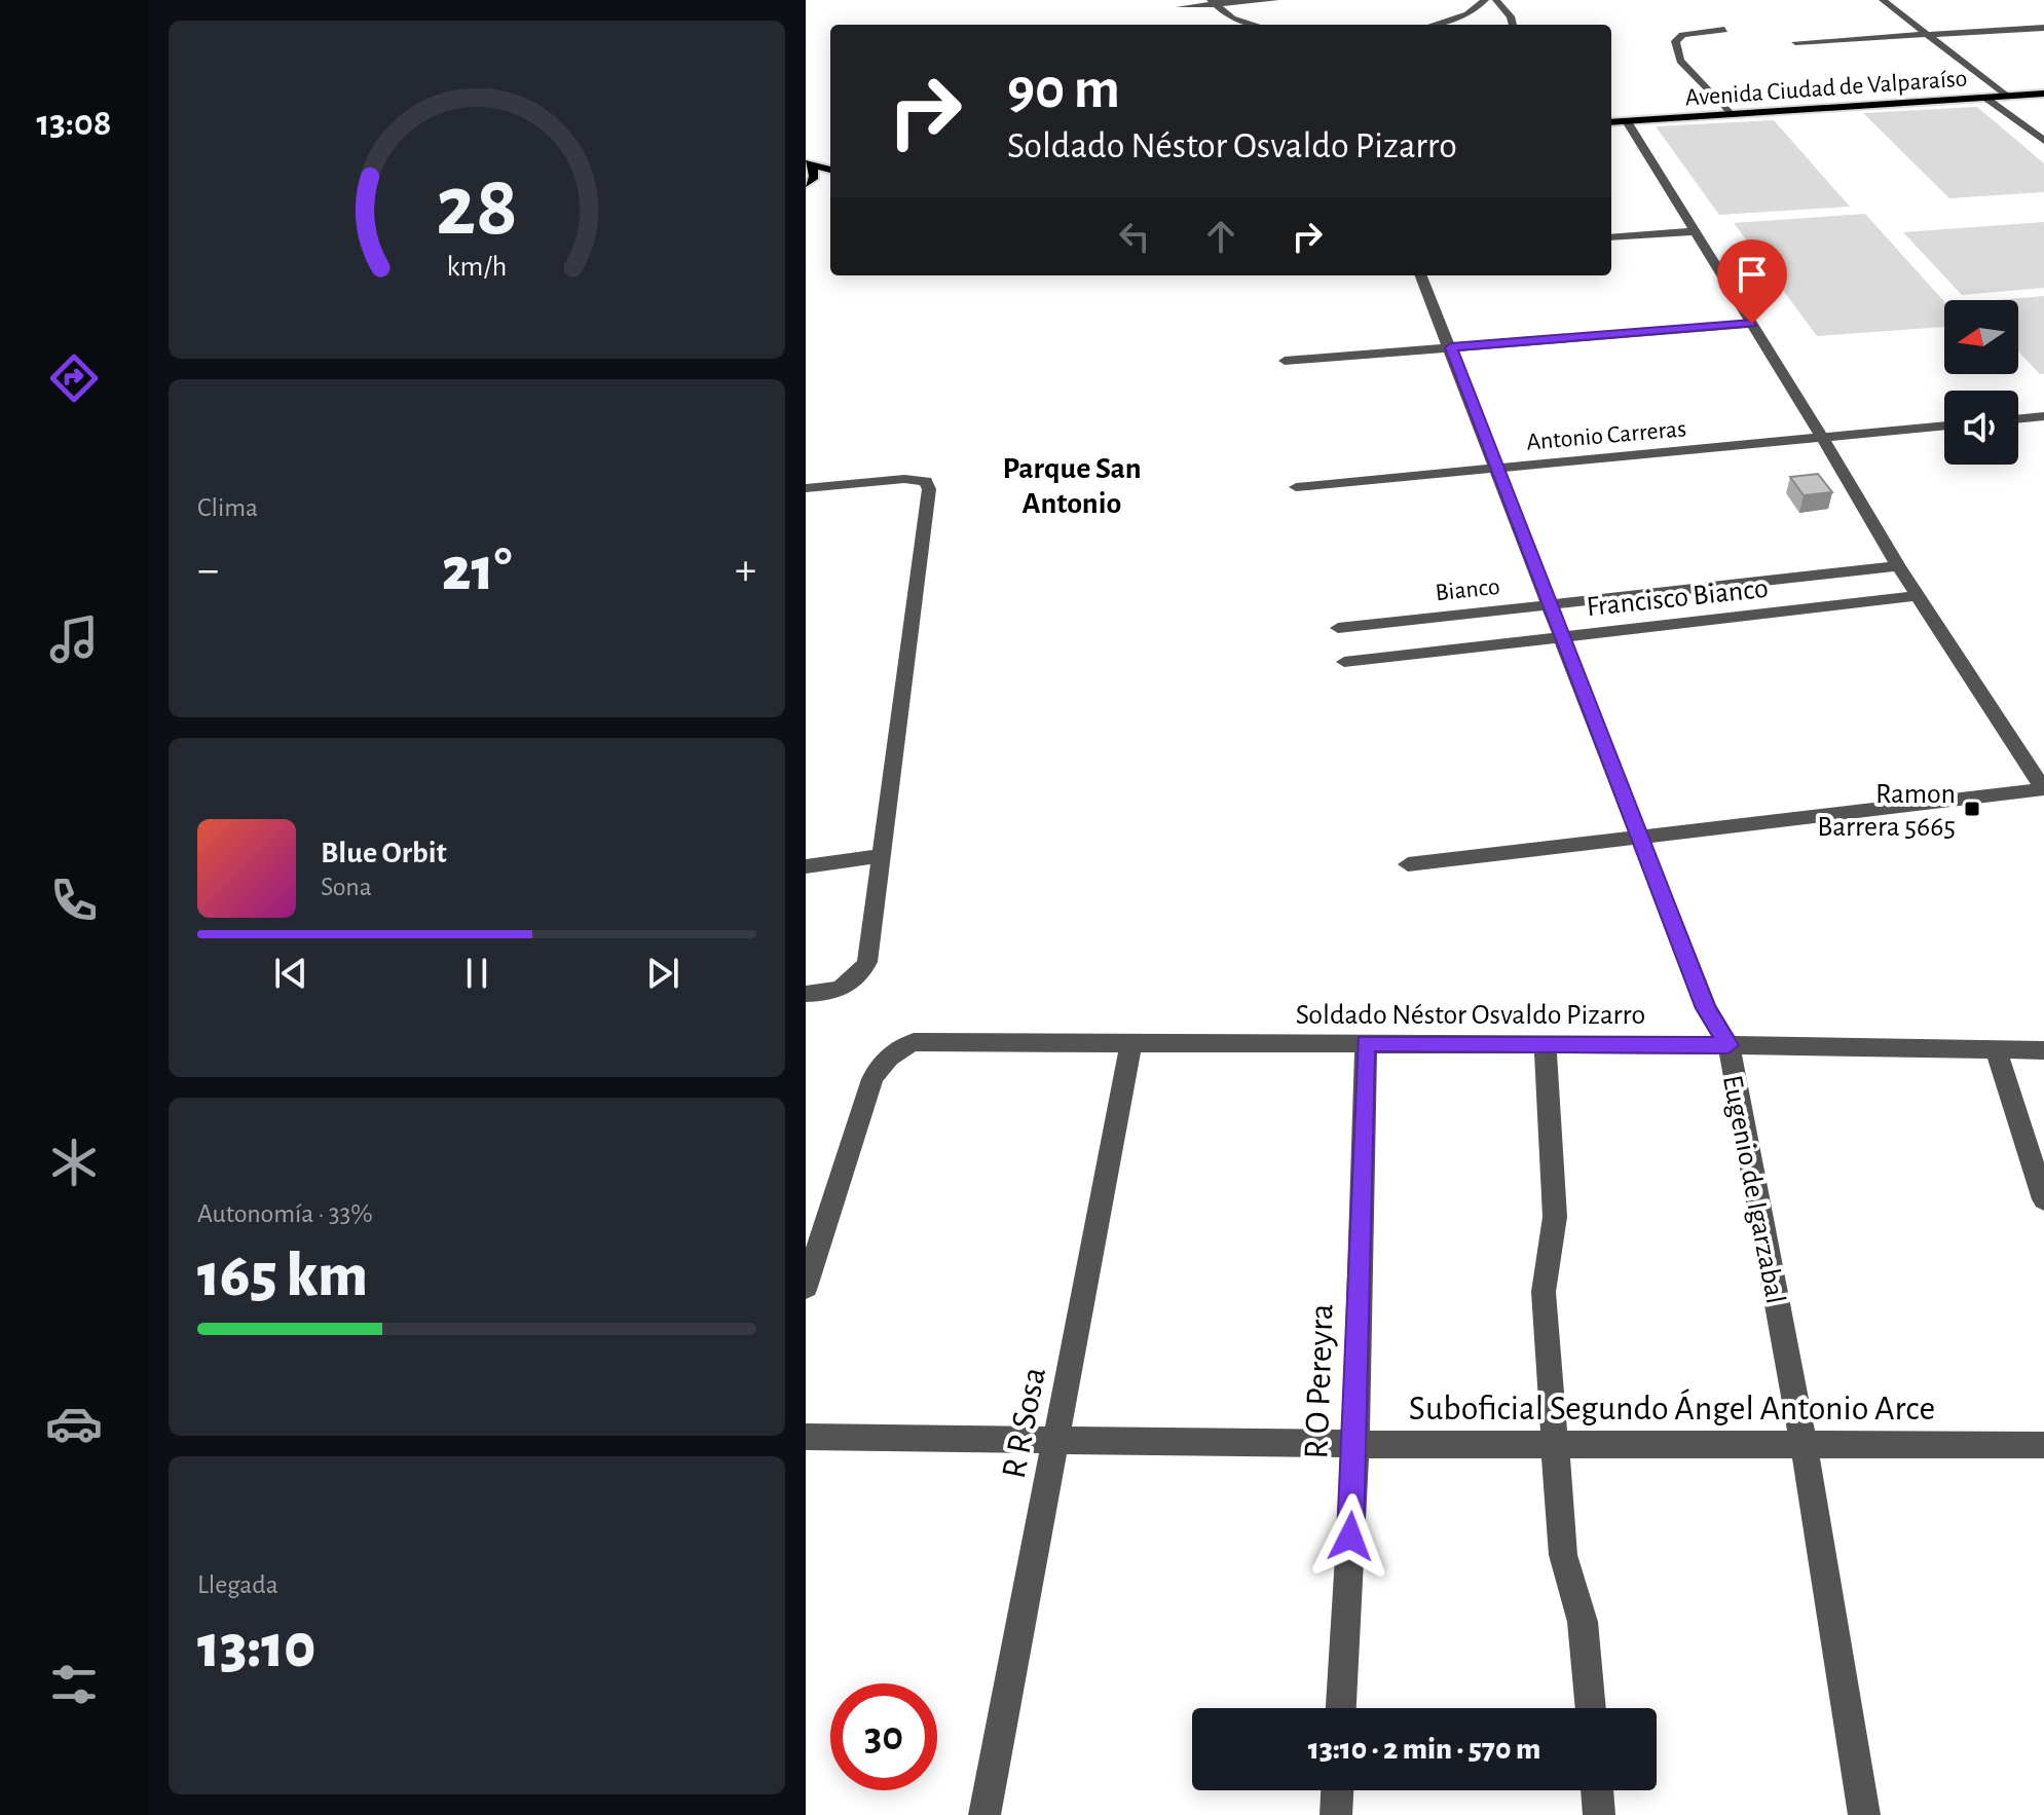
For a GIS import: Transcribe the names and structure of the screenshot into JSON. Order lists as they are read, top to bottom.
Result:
{
  "streets": {
    "main road": ["Avenida Ciudad de Valparaíso"],
    "street": [
      "Antonio Carreras",
      "Bianco",
      "Francisco Bianco",
      "Soldado Néstor Osvaldo Pizarro",
      "Eugenio de Igarzabal",
      "R O Pereyra",
      "Suboficial Segundo Ángel Antonio Arce",
      "R R Sosa"
    ]
  },
  "crossings": [
    ["Antonio Carreras", "Eugenio de Igarzabal"],
    ["Bianco", "Eugenio de Igarzabal"],
    ["Francisco Bianco", "Eugenio de Igarzabal"],
    ["Soldado Néstor Osvaldo Pizarro", "Eugenio de Igarzabal"],
    ["Soldado Néstor Osvaldo Pizarro", "R O Pereyra"],
    ["Soldado Néstor Osvaldo Pizarro", "R R Sosa"],
    ["Eugenio de Igarzabal", "Suboficial Segundo Ángel Antonio Arce"],
    ["R O Pereyra", "Suboficial Segundo Ángel Antonio Arce"],
    ["Suboficial Segundo Ángel Antonio Arce", "R R Sosa"]
  ],
  "districts": ["Parque San Antonio"],
  "places": {
    "transit": ["Ramon Barrera 5665"]
  },
  "north": "left",
  "page": {
    "tabs": "13:08",
    "turn": ["90 m", "Soldado Néstor Osvaldo Pizarro"],
    "tile": [
      "Clima",
      ["Autonomía · 33%", "165 km"],
      ["Llegada", "13:10"]
    ],
    "heat": ["−", "21°", "+"],
    "song": ["Blue Orbit", "Sona"],
    "limit": "30",
    "trip": "13:10 · 2 min · 570 m",
    "gauge": ["28", "km/h"]
  }
}
